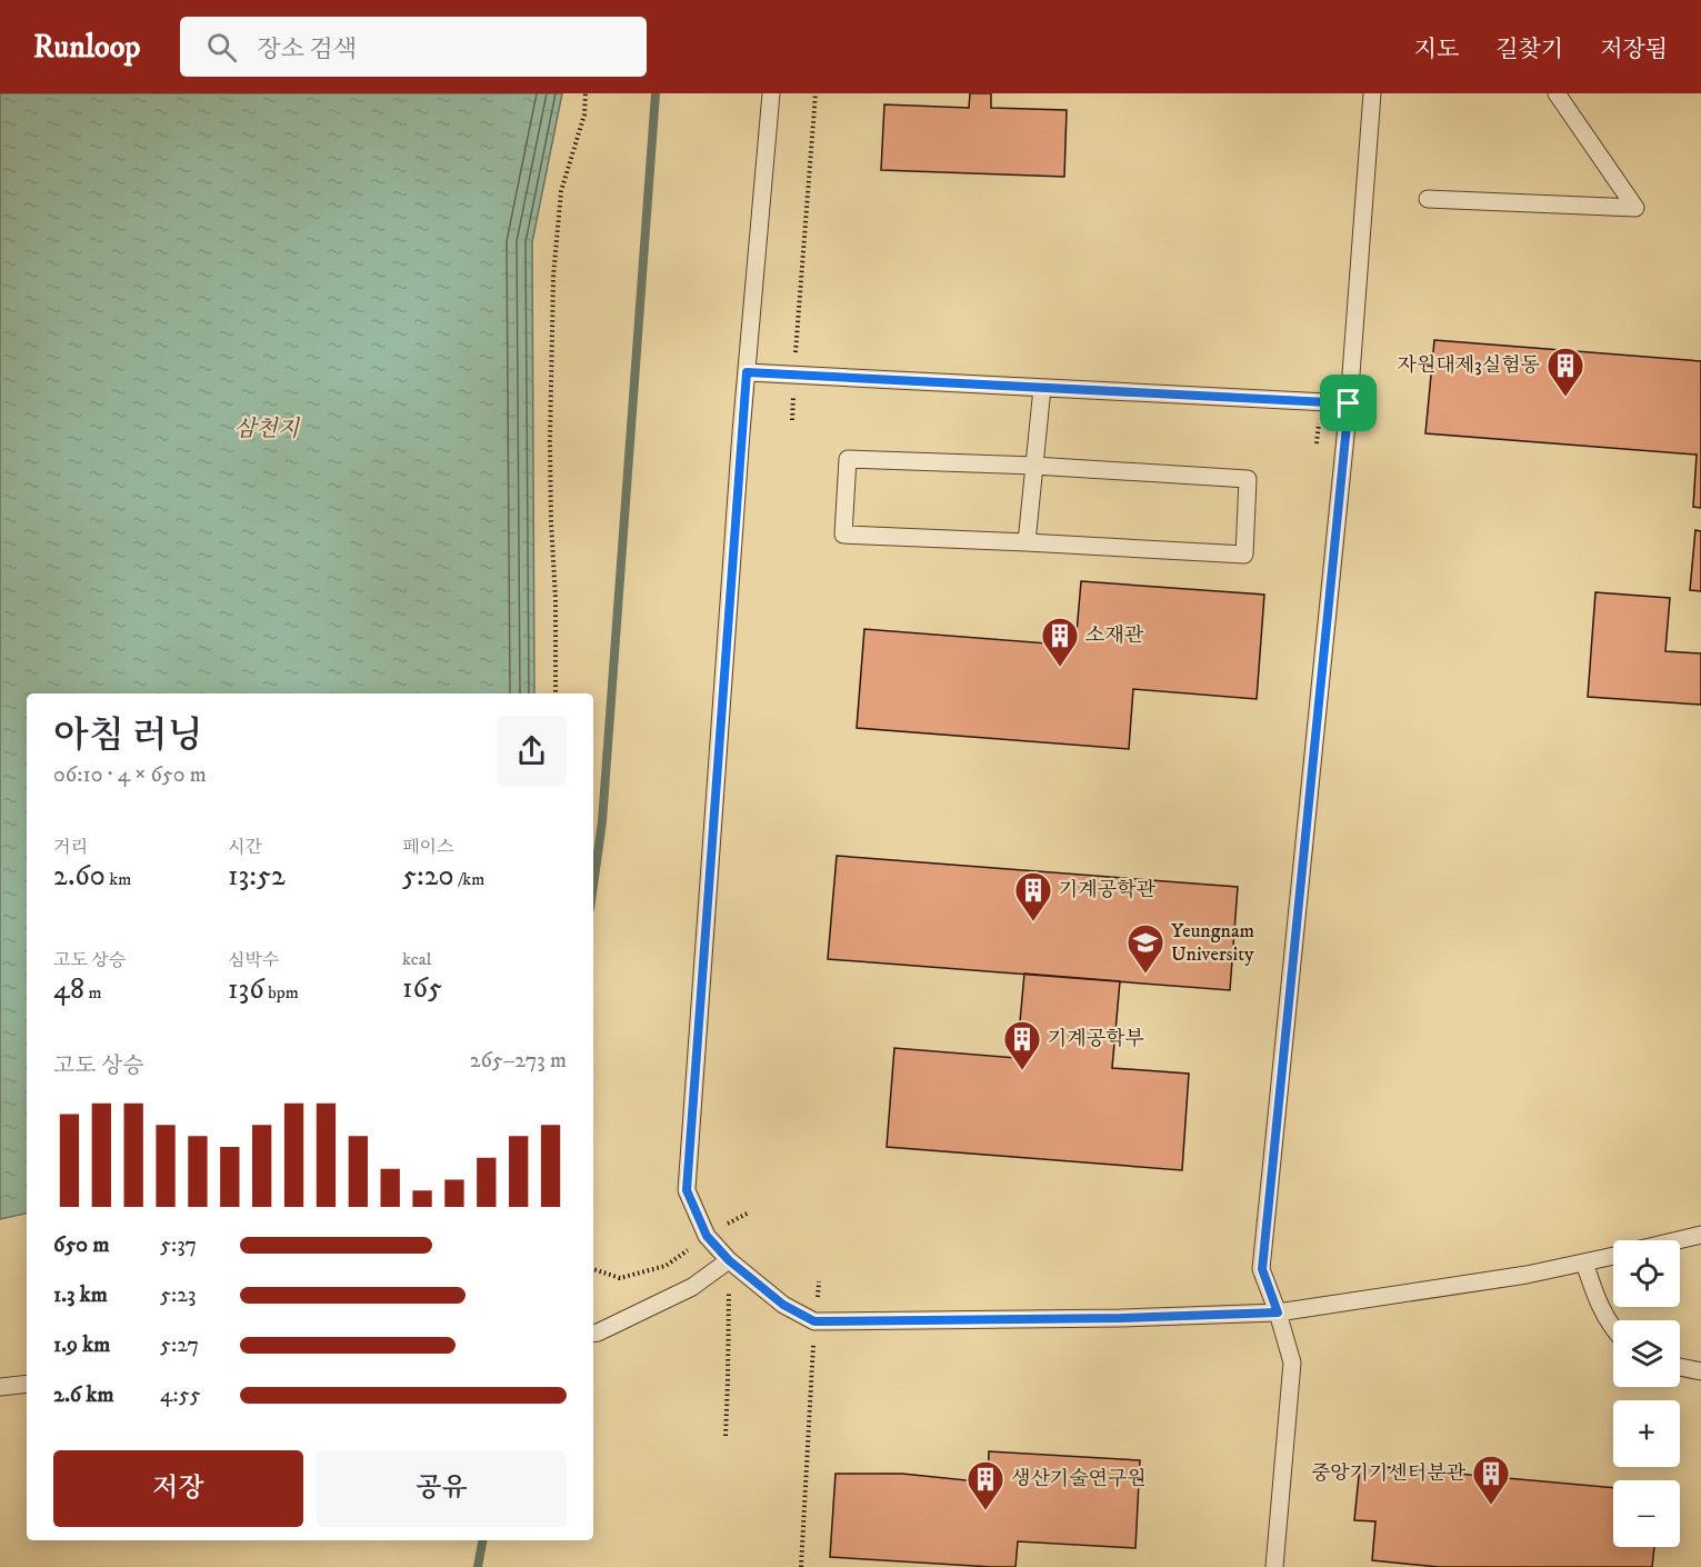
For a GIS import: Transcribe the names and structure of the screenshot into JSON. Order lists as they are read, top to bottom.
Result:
{
  "water": ["삼천지"],
  "places": {
    "building": [
      "자원대제3실험동",
      "소재관",
      "기계공학관",
      "기계공학부",
      "중앙기기센터분관",
      "생산기술연구원"
    ],
    "school or university": ["Yeungnam University"]
  },
  "page": {
    "header": "Runloop",
    "search": "장소 검색",
    "nav": ["지도", "길찾기", "저장됨"],
    "heading": ["아침 러닝", "06:10 · 4 × 650 m"],
    "stats": [
      ["거리", "2.60 km"],
      ["시간", "13:52"],
      ["페이스", "5:20 /km"],
      ["고도 상승", "48 m"],
      ["심박수", "136 bpm"],
      ["kcal", "165"]
    ],
    "chart": ["고도 상승", "265–273 m"],
    "list": [
      {
        "name": "650 m",
        "note": "5:37"
      },
      {
        "name": "1.3 km",
        "note": "5:23"
      },
      {
        "name": "1.9 km",
        "note": "5:27"
      },
      {
        "name": "2.6 km",
        "note": "4:55"
      }
    ],
    "map_buttons": ["+", "−"],
    "buttons": ["저장", "공유"]
  }
}
